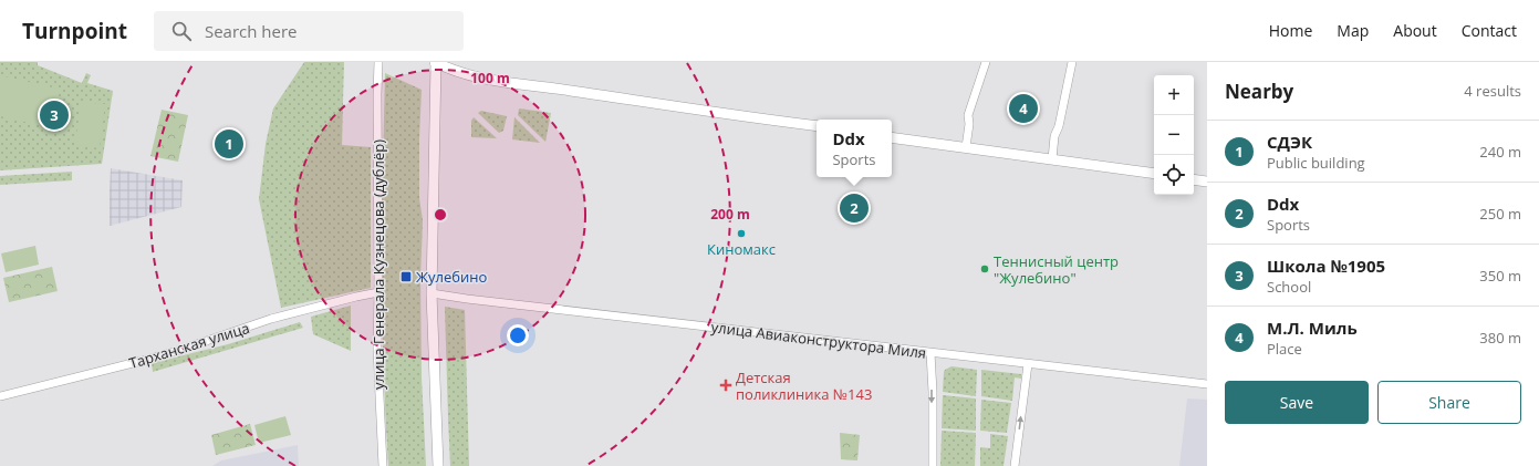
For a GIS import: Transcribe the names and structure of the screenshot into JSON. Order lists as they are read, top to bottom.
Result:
{
  "streets": {
    "street": ["улица Генерала Кузнецова (дублёр)", "улица Авиаконструктора Миля", "Тарханская улица"]
  },
  "crossings": [
    ["улица Генерала Кузнецова (дублёр)", "Тарханская улица"]
  ],
  "places": {
    "other": ["Киномакс", "Теннисный центр \"Жулебино\""],
    "transit": ["Жулебино"],
    "health": ["Детская поликлиника №143"]
  },
  "page": {
    "header": "Turnpoint",
    "search": "Search here",
    "nav": [
      "Home",
      "Map",
      "About",
      "Contact"
    ],
    "heading": ["Nearby", "4 results"],
    "map_buttons": ["+", "−"],
    "pins": [
      "4",
      "3",
      "1",
      "2"
    ],
    "popup": ["Ddx", "Sports"],
    "list": [
      {
        "mark": "1",
        "name": "СДЭК",
        "note": "Public building",
        "value": "240 m"
      },
      {
        "mark": "2",
        "name": "Ddx",
        "note": "Sports",
        "value": "250 m"
      },
      {
        "mark": "3",
        "name": "Школа №1905",
        "note": "School",
        "value": "350 m"
      },
      {
        "mark": "4",
        "name": "М.Л. Миль",
        "note": "Place",
        "value": "380 m"
      }
    ],
    "buttons": ["Save", "Share"]
  },
  "rings": ["100 m", "200 m"]
}
